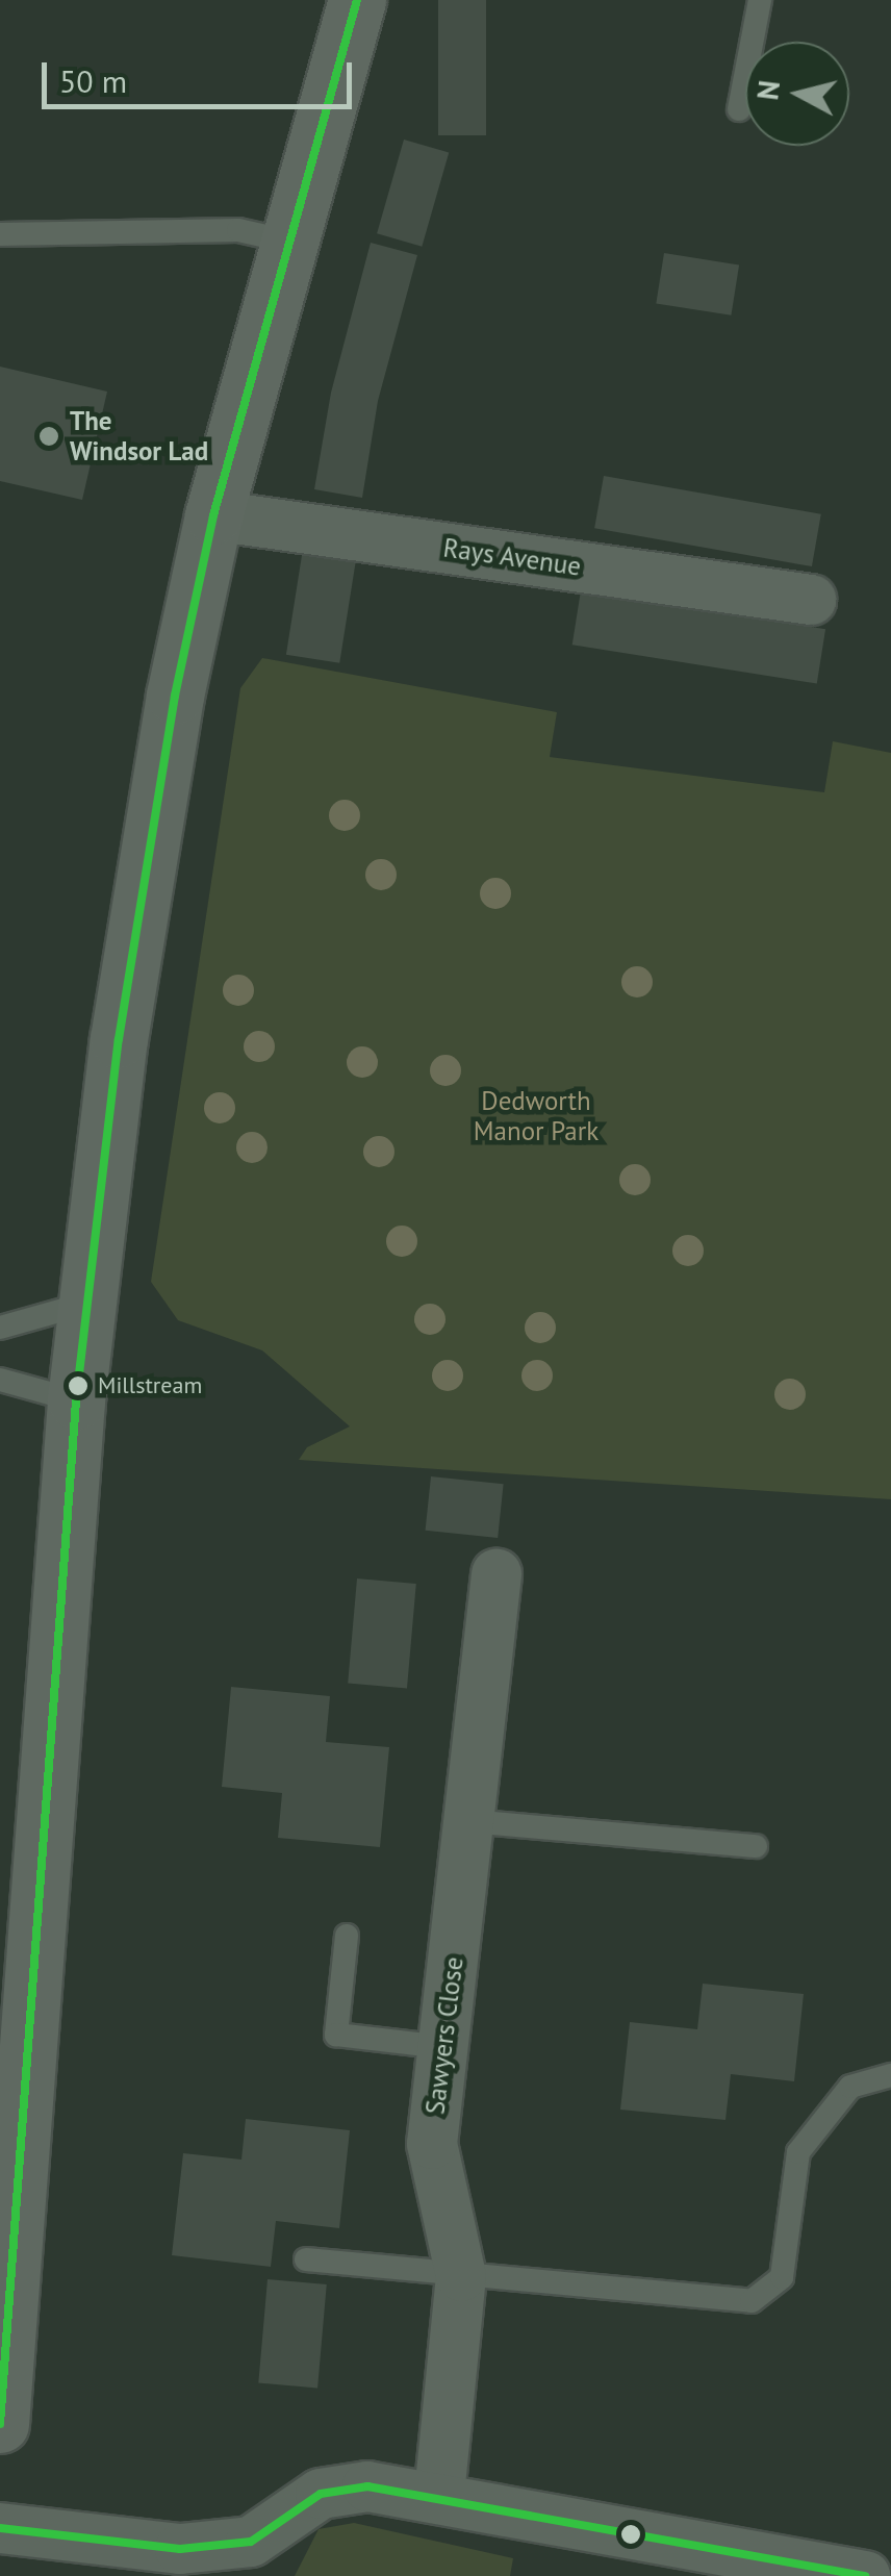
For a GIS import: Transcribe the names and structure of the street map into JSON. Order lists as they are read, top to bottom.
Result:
{
  "streets": {
    "street": ["Rays Avenue", "Sawyers Close"]
  },
  "parks": ["Dedworth Manor Park"],
  "places": ["The Windsor Lad", "Millstream"],
  "scale_bar": "50 m",
  "north": "left"
}
